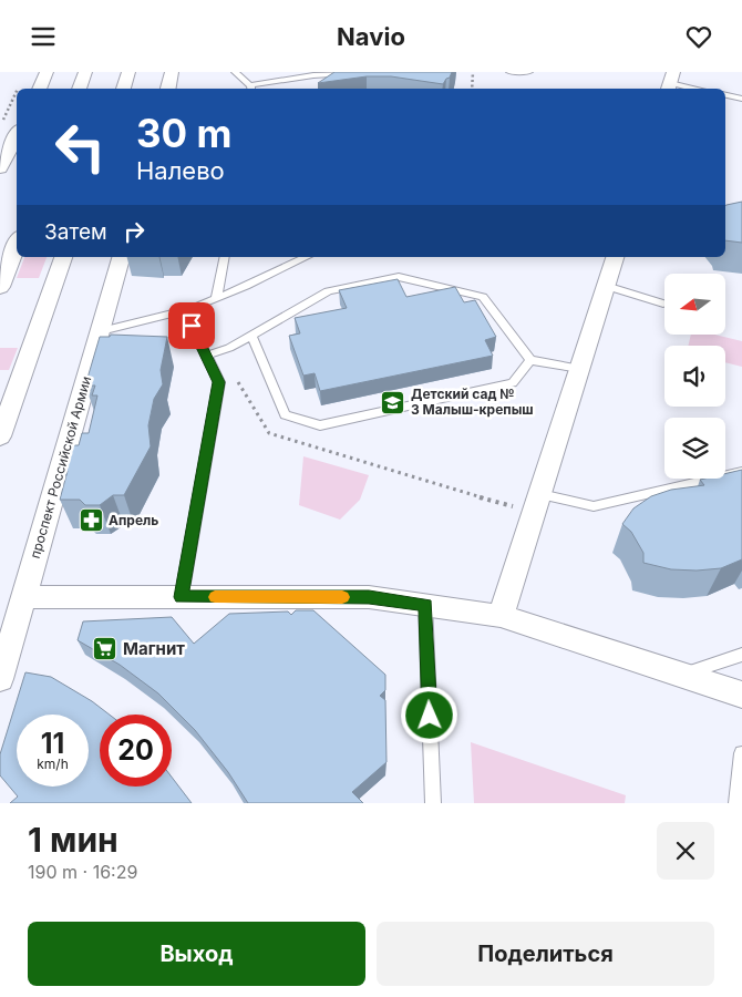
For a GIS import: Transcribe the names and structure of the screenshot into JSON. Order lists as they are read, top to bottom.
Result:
{
  "streets": {
    "street": ["проспект Российской Армии"]
  },
  "places": {
    "school or university": ["Детский сад № 3 Малыш-крепыш"],
    "pharmacy": ["Апрель"],
    "supermarket": ["Магнит"]
  },
  "north": "left",
  "page": {
    "header": "Navio",
    "turn": ["30 m", "Налево"],
    "then": "Затем",
    "speed": "11 km/h",
    "limit": "20",
    "heading": ["1 мин", "190 m · 16:29"],
    "buttons": ["Выход", "Поделиться"]
  }
}
